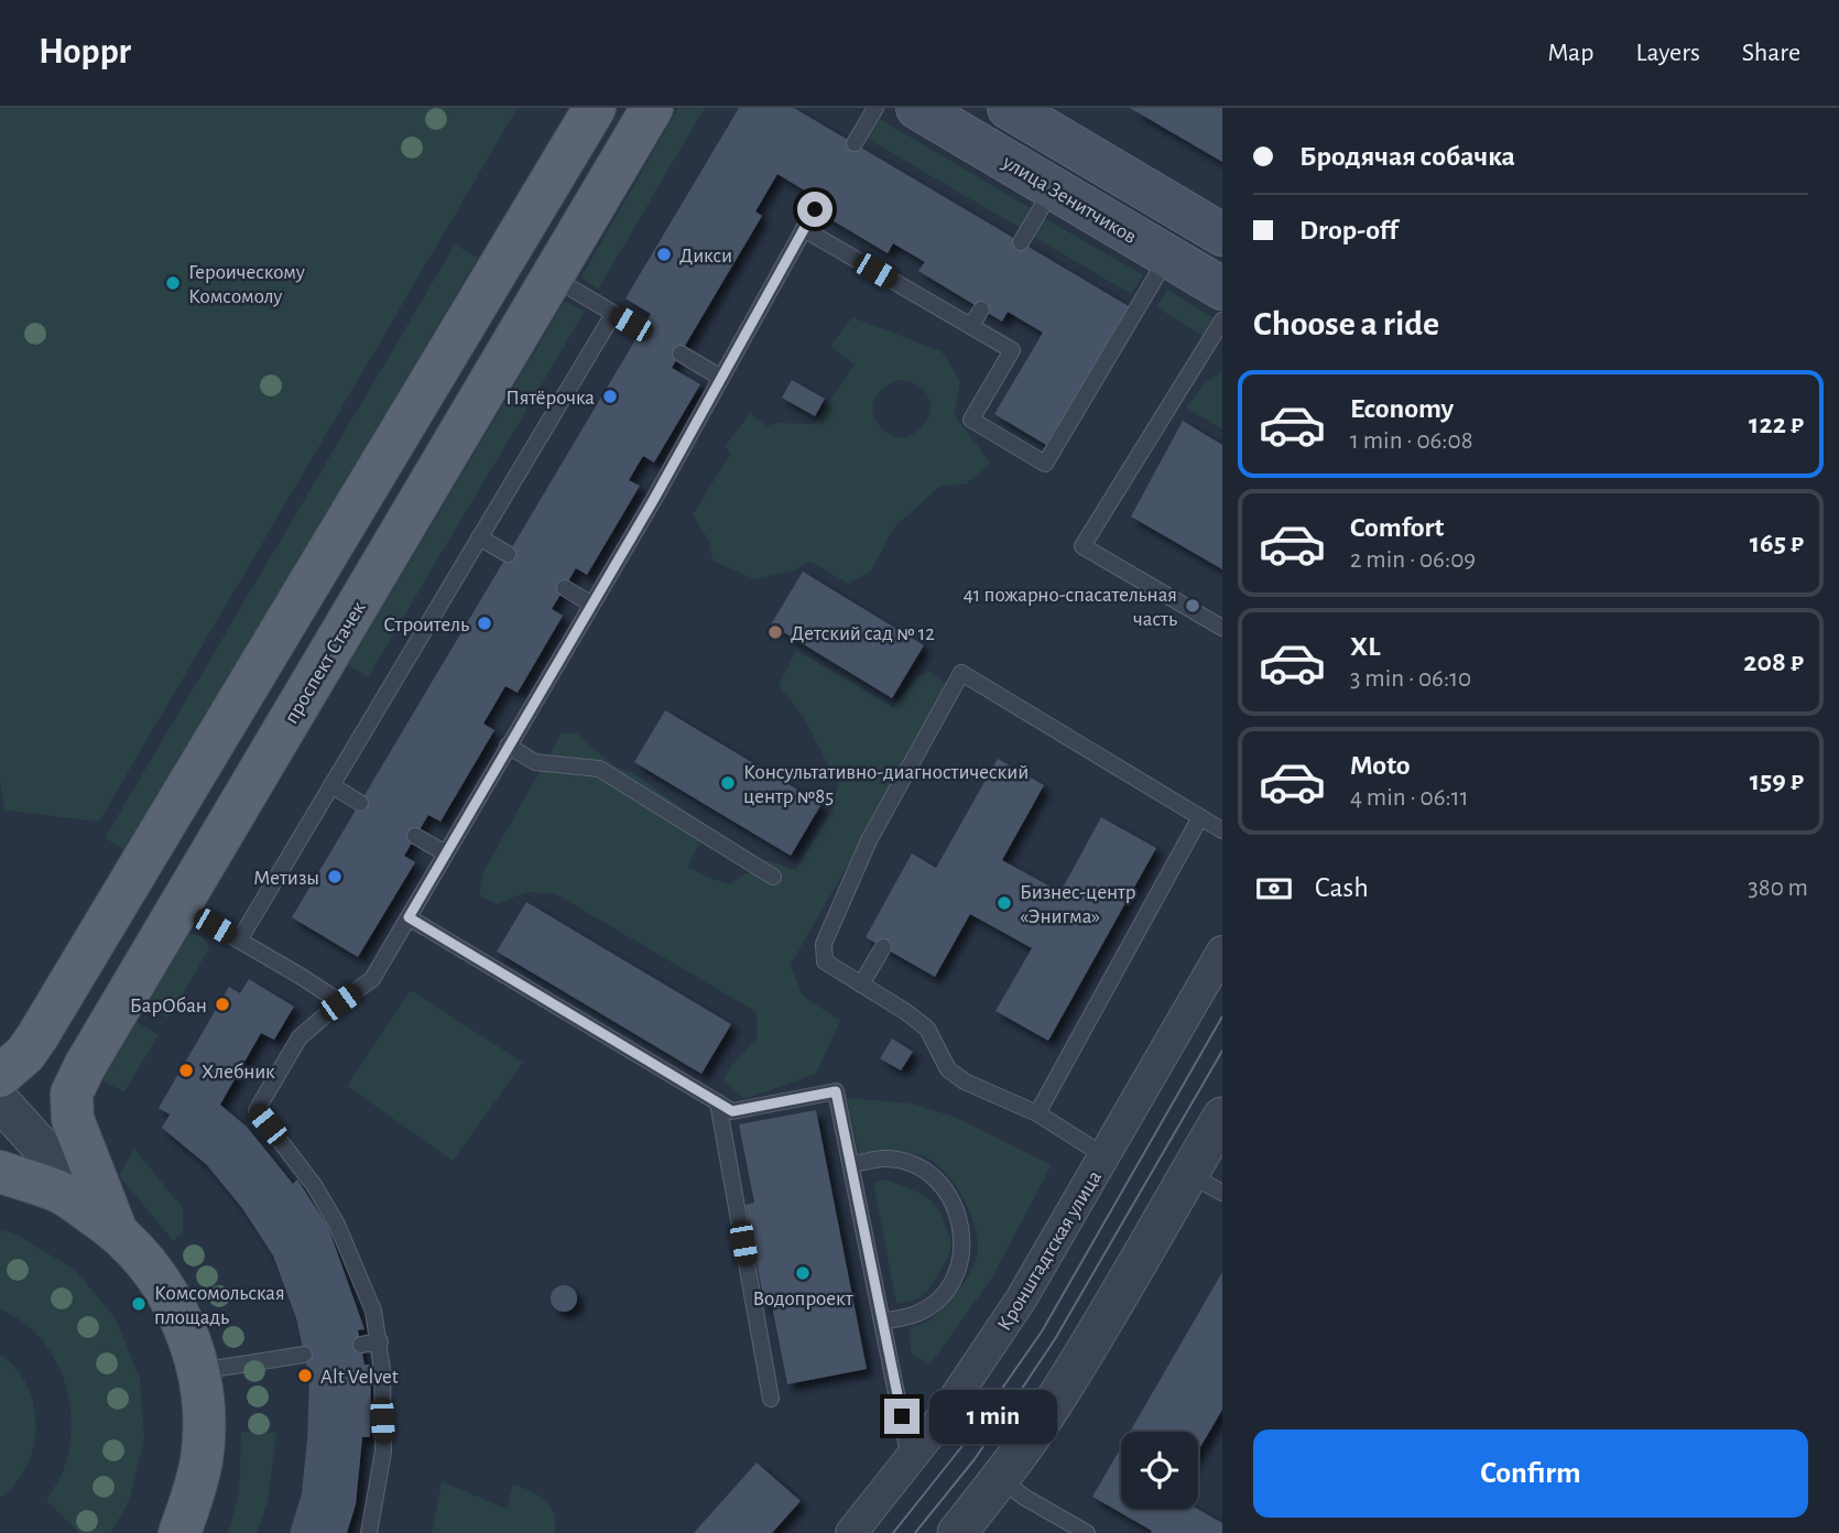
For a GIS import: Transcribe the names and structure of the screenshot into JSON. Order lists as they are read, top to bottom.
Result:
{
  "streets": {
    "main road": ["улица Зенитчиков", "проспект Стачек"],
    "street": ["Кронштадтская улица"]
  },
  "places": [
    "Дикси",
    "Героическому Комсомолу",
    "Пятёрочка",
    "41 пожарно-спасательная часть",
    "Строитель",
    "Детский сад № 12",
    "Консультативно-диагностический центр №85",
    "Метизы",
    "Бизнес-центр «Энигма»",
    "БарОбан",
    "Хлебник",
    "Водопроект",
    "Комсомольская площадь",
    "Alt Velvet"
  ],
  "page": {
    "header": "Hoppr",
    "nav": ["Map", "Layers", "Share"],
    "banner": ["Бродячая собачка", "Drop-off"],
    "heading": "Choose a ride",
    "list": [
      {
        "name": "Economy",
        "note": "1 min · 06:08",
        "value": "122 ₽"
      },
      {
        "name": "Comfort",
        "note": "2 min · 06:09",
        "value": "165 ₽"
      },
      {
        "name": "XL",
        "note": "3 min · 06:10",
        "value": "208 ₽"
      },
      {
        "name": "Moto",
        "note": "4 min · 06:11",
        "value": "159 ₽"
      }
    ],
    "pay": ["Cash", "380 m"],
    "bubble": "1 min",
    "buttons": "Confirm"
  }
}
